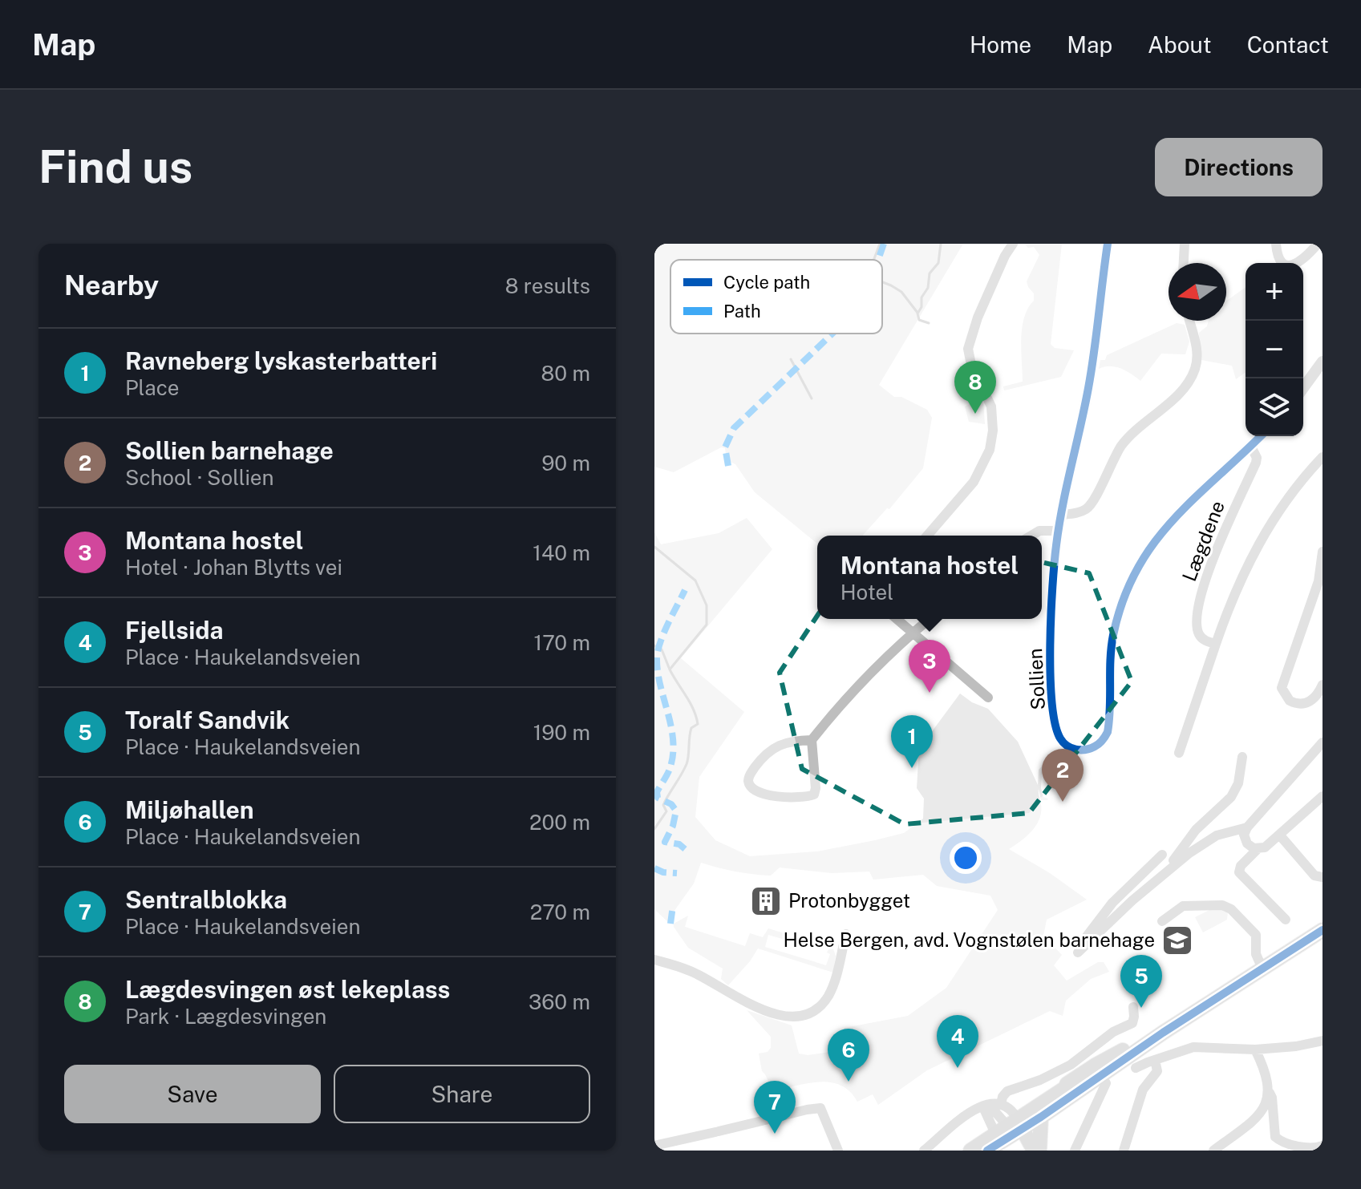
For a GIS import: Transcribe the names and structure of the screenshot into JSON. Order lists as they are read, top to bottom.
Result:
{
  "streets": {
    "street": ["Lægdene", "Sollien"]
  },
  "crossings": [
    ["Lægdene", "Sollien"]
  ],
  "places": {
    "building": ["Protonbygget"],
    "school or university": ["Helse Bergen, avd. Vognstølen barnehage"]
  },
  "legend": ["Cycle path", "Path"],
  "north": "left",
  "page": {
    "header": "Map",
    "nav": [
      "Home",
      "Map",
      "About",
      "Contact"
    ],
    "buttons": [
      "Directions",
      ["Save", "Share"]
    ],
    "title": "Find us",
    "heading": ["Nearby", "8 results"],
    "map_buttons": ["+", "−"],
    "list": [
      {
        "mark": "1",
        "name": "Ravneberg lyskasterbatteri",
        "note": "Place",
        "value": "80 m"
      },
      {
        "mark": "2",
        "name": "Sollien barnehage",
        "note": "School · Sollien",
        "value": "90 m"
      },
      {
        "mark": "3",
        "name": "Montana hostel",
        "note": "Hotel · Johan Blytts vei",
        "value": "140 m"
      },
      {
        "mark": "4",
        "name": "Fjellsida",
        "note": "Place · Haukelandsveien",
        "value": "170 m"
      },
      {
        "mark": "5",
        "name": "Toralf Sandvik",
        "note": "Place · Haukelandsveien",
        "value": "190 m"
      },
      {
        "mark": "6",
        "name": "Miljøhallen",
        "note": "Place · Haukelandsveien",
        "value": "200 m"
      },
      {
        "mark": "7",
        "name": "Sentralblokka",
        "note": "Place · Haukelandsveien",
        "value": "270 m"
      },
      {
        "mark": "8",
        "name": "Lægdesvingen øst lekeplass",
        "note": "Park · Lægdesvingen",
        "value": "360 m"
      }
    ],
    "pins": [
      "8",
      "3",
      "1",
      "2",
      "5",
      "4",
      "6",
      "7"
    ],
    "popup": ["Montana hostel", "Hotel"]
  }
}
